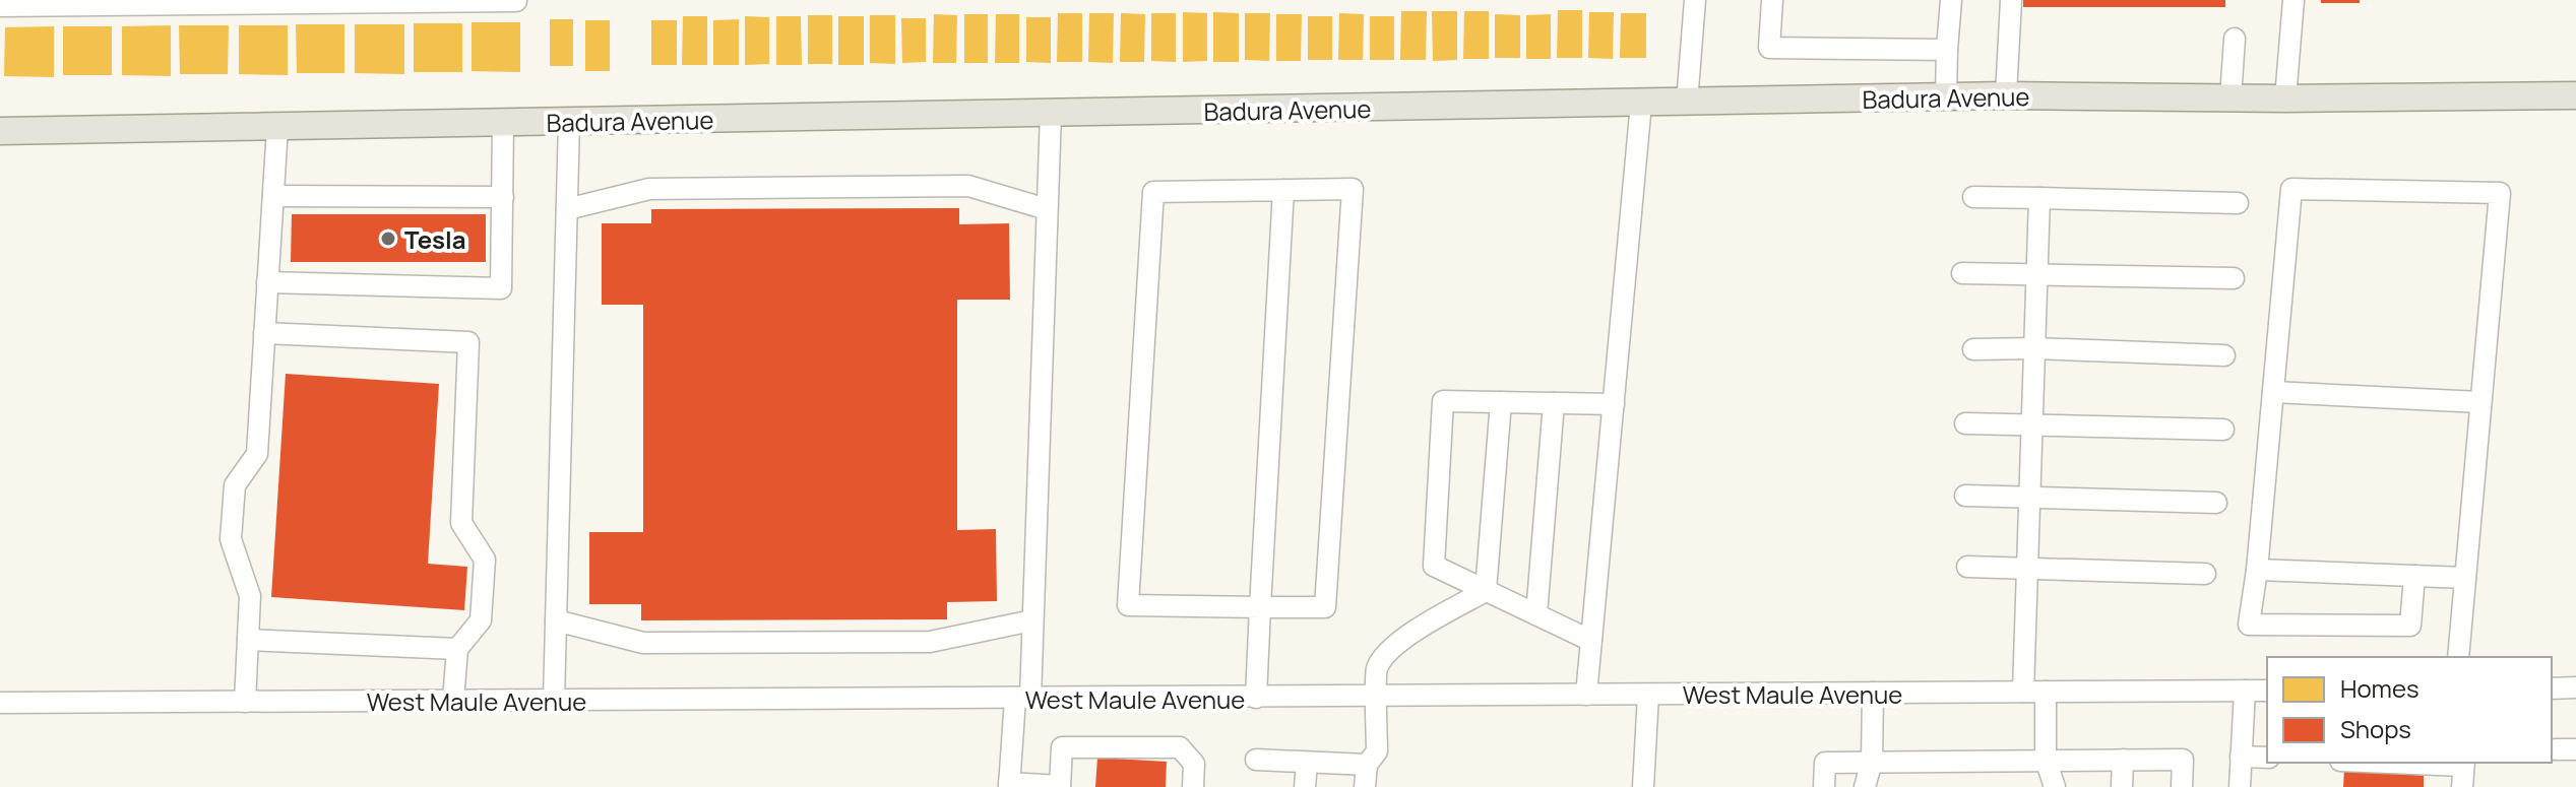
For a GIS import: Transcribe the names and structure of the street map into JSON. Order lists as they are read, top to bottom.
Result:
{
  "streets": {
    "main road": ["Badura Avenue"],
    "street": ["West Maule Avenue"]
  },
  "places": ["Tesla"],
  "legend": ["Homes", "Shops"]
}
